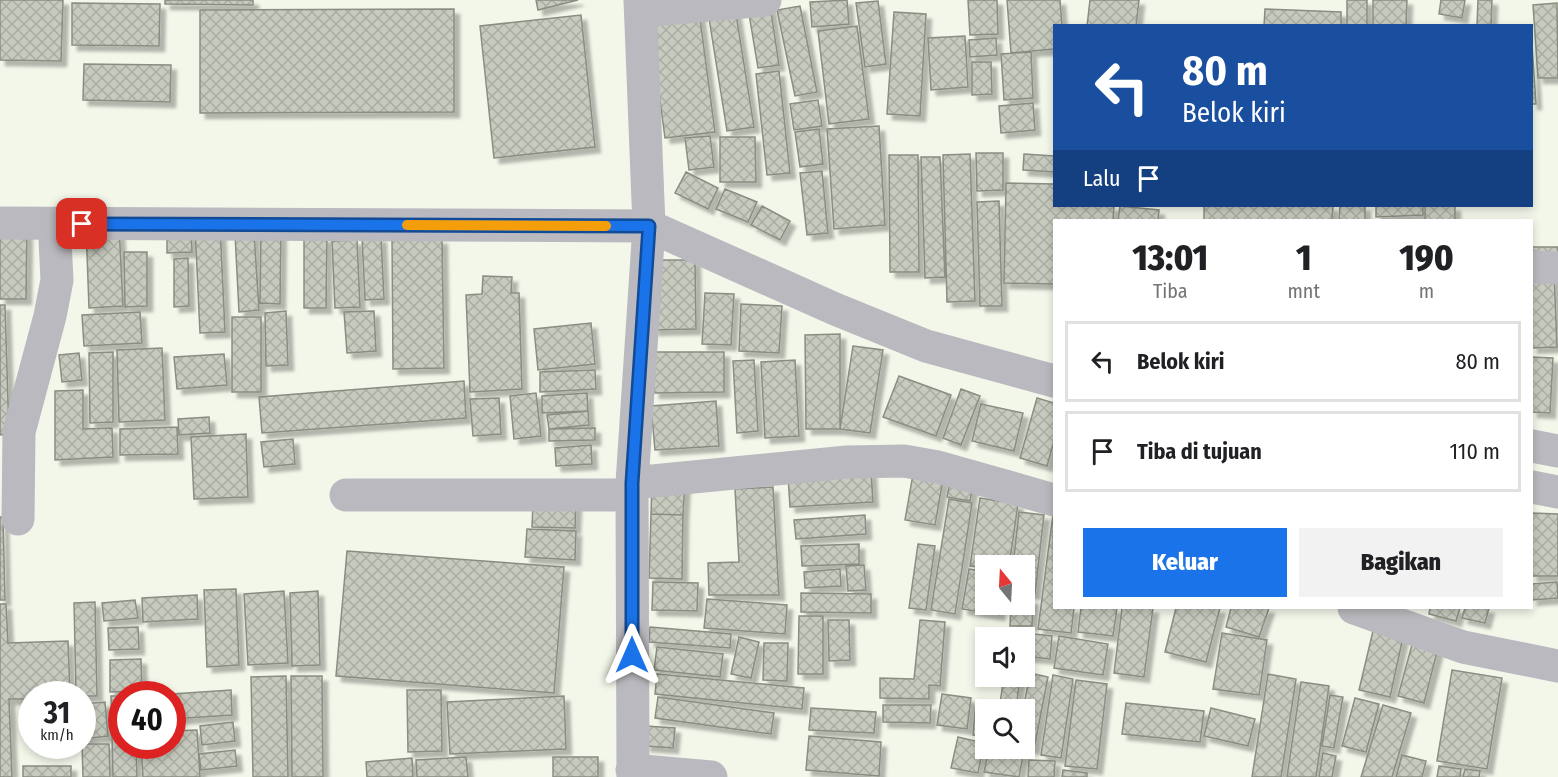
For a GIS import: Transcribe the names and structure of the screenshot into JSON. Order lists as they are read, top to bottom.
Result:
{
  "north": "top",
  "page": {
    "turn": ["80 m", "Belok kiri"],
    "then": "Lalu",
    "eta": [
      "13:01",
      "Tiba",
      "1",
      "mnt",
      "190",
      "m"
    ],
    "list": [
      {
        "name": "Belok kiri",
        "value": "80 m"
      },
      {
        "name": "Tiba di tujuan",
        "value": "110 m"
      }
    ],
    "buttons": ["Keluar", "Bagikan"],
    "speed": "31 km/h",
    "limit": "40"
  }
}
